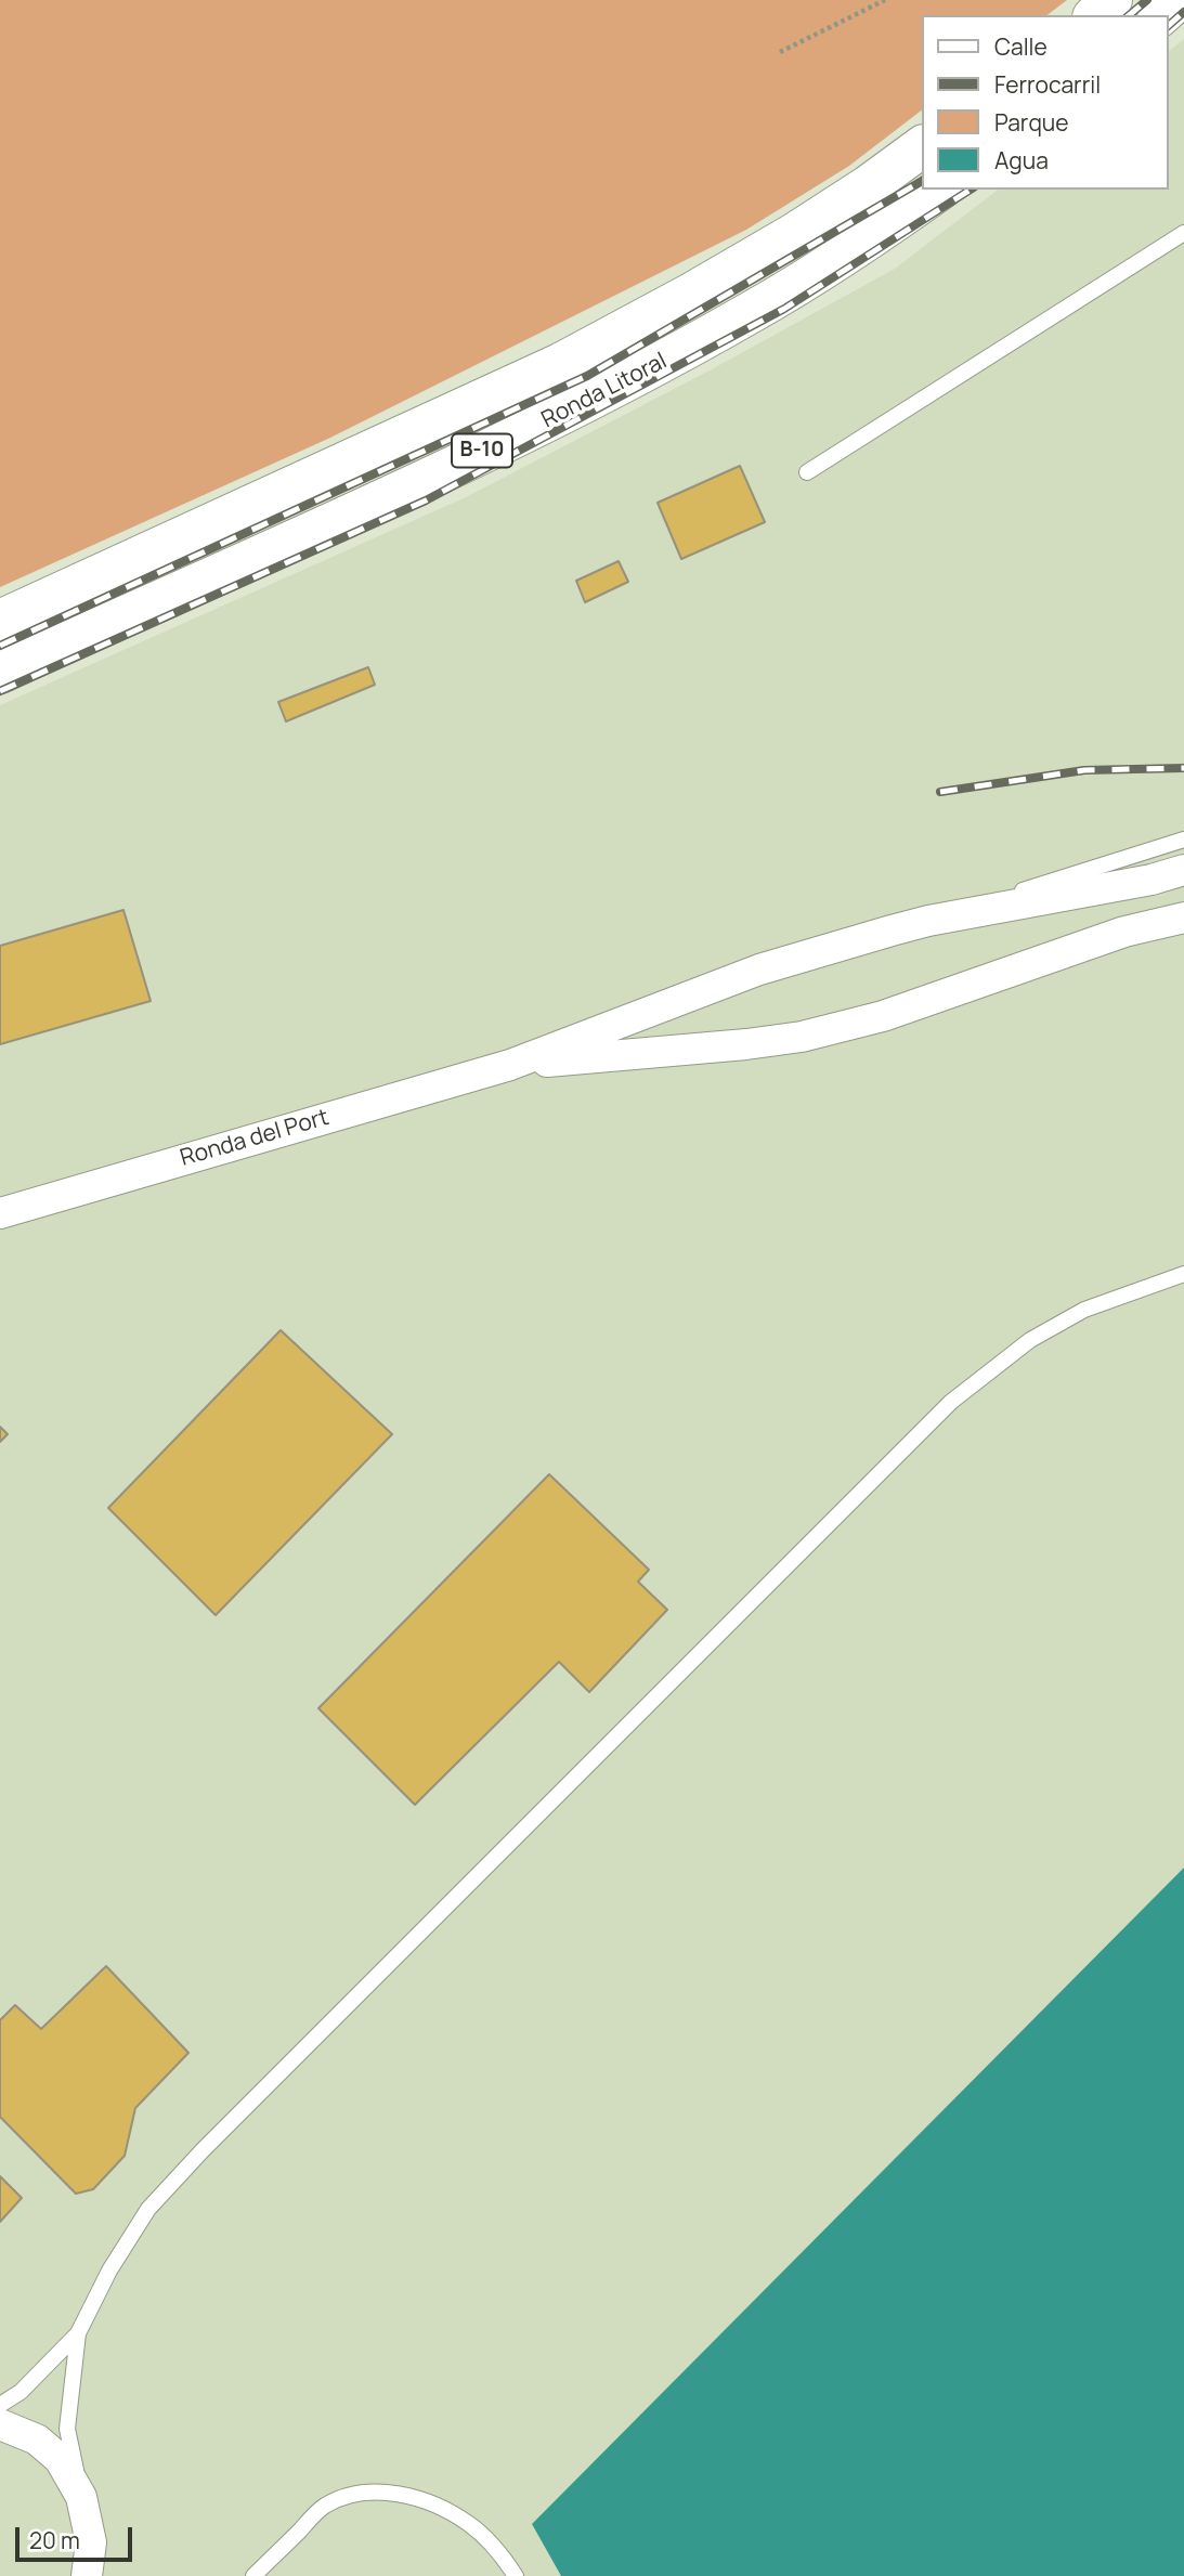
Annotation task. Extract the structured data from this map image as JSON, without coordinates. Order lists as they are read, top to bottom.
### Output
{
  "streets": {
    "highway": ["Ronda Litoral", "B-10"],
    "street": ["Ronda del Port"]
  },
  "legend": [
    "Calle",
    "Ferrocarril",
    "Parque",
    "Agua"
  ],
  "scale_bar": "20 m"
}
